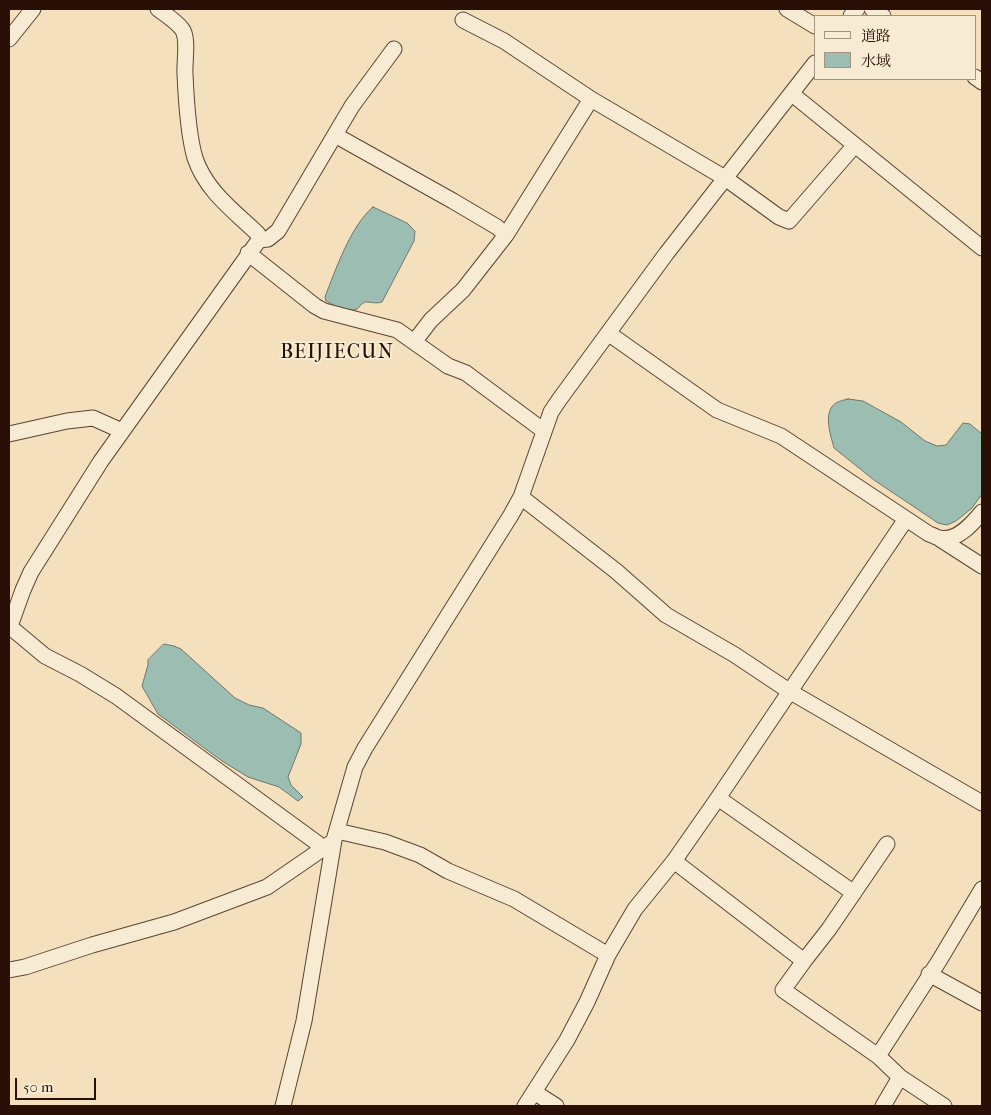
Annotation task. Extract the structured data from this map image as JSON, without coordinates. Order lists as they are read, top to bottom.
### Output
{
  "districts": ["BEIJIECUN"],
  "legend": ["道路", "水域"],
  "scale_bar": "50 m"
}
